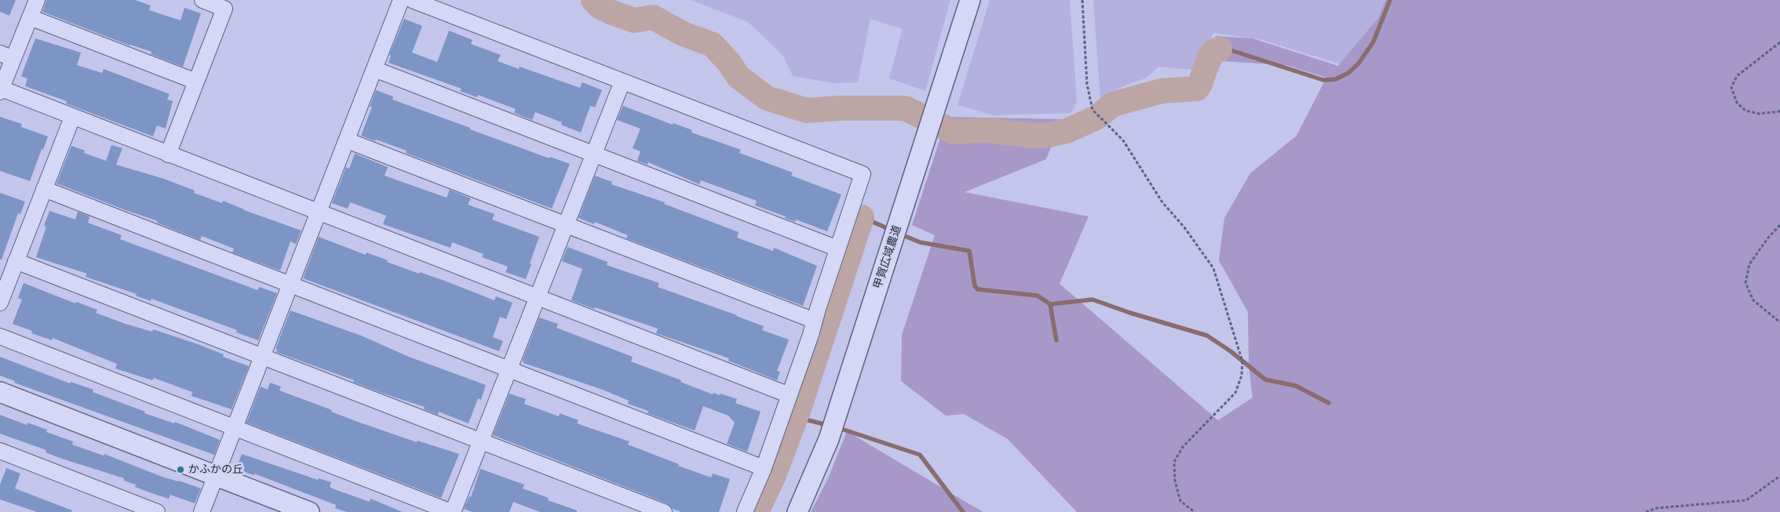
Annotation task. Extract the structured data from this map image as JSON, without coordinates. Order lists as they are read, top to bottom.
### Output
{
  "streets": {
    "street": ["甲賀広域農道"]
  },
  "places": ["かふかの丘"]
}
